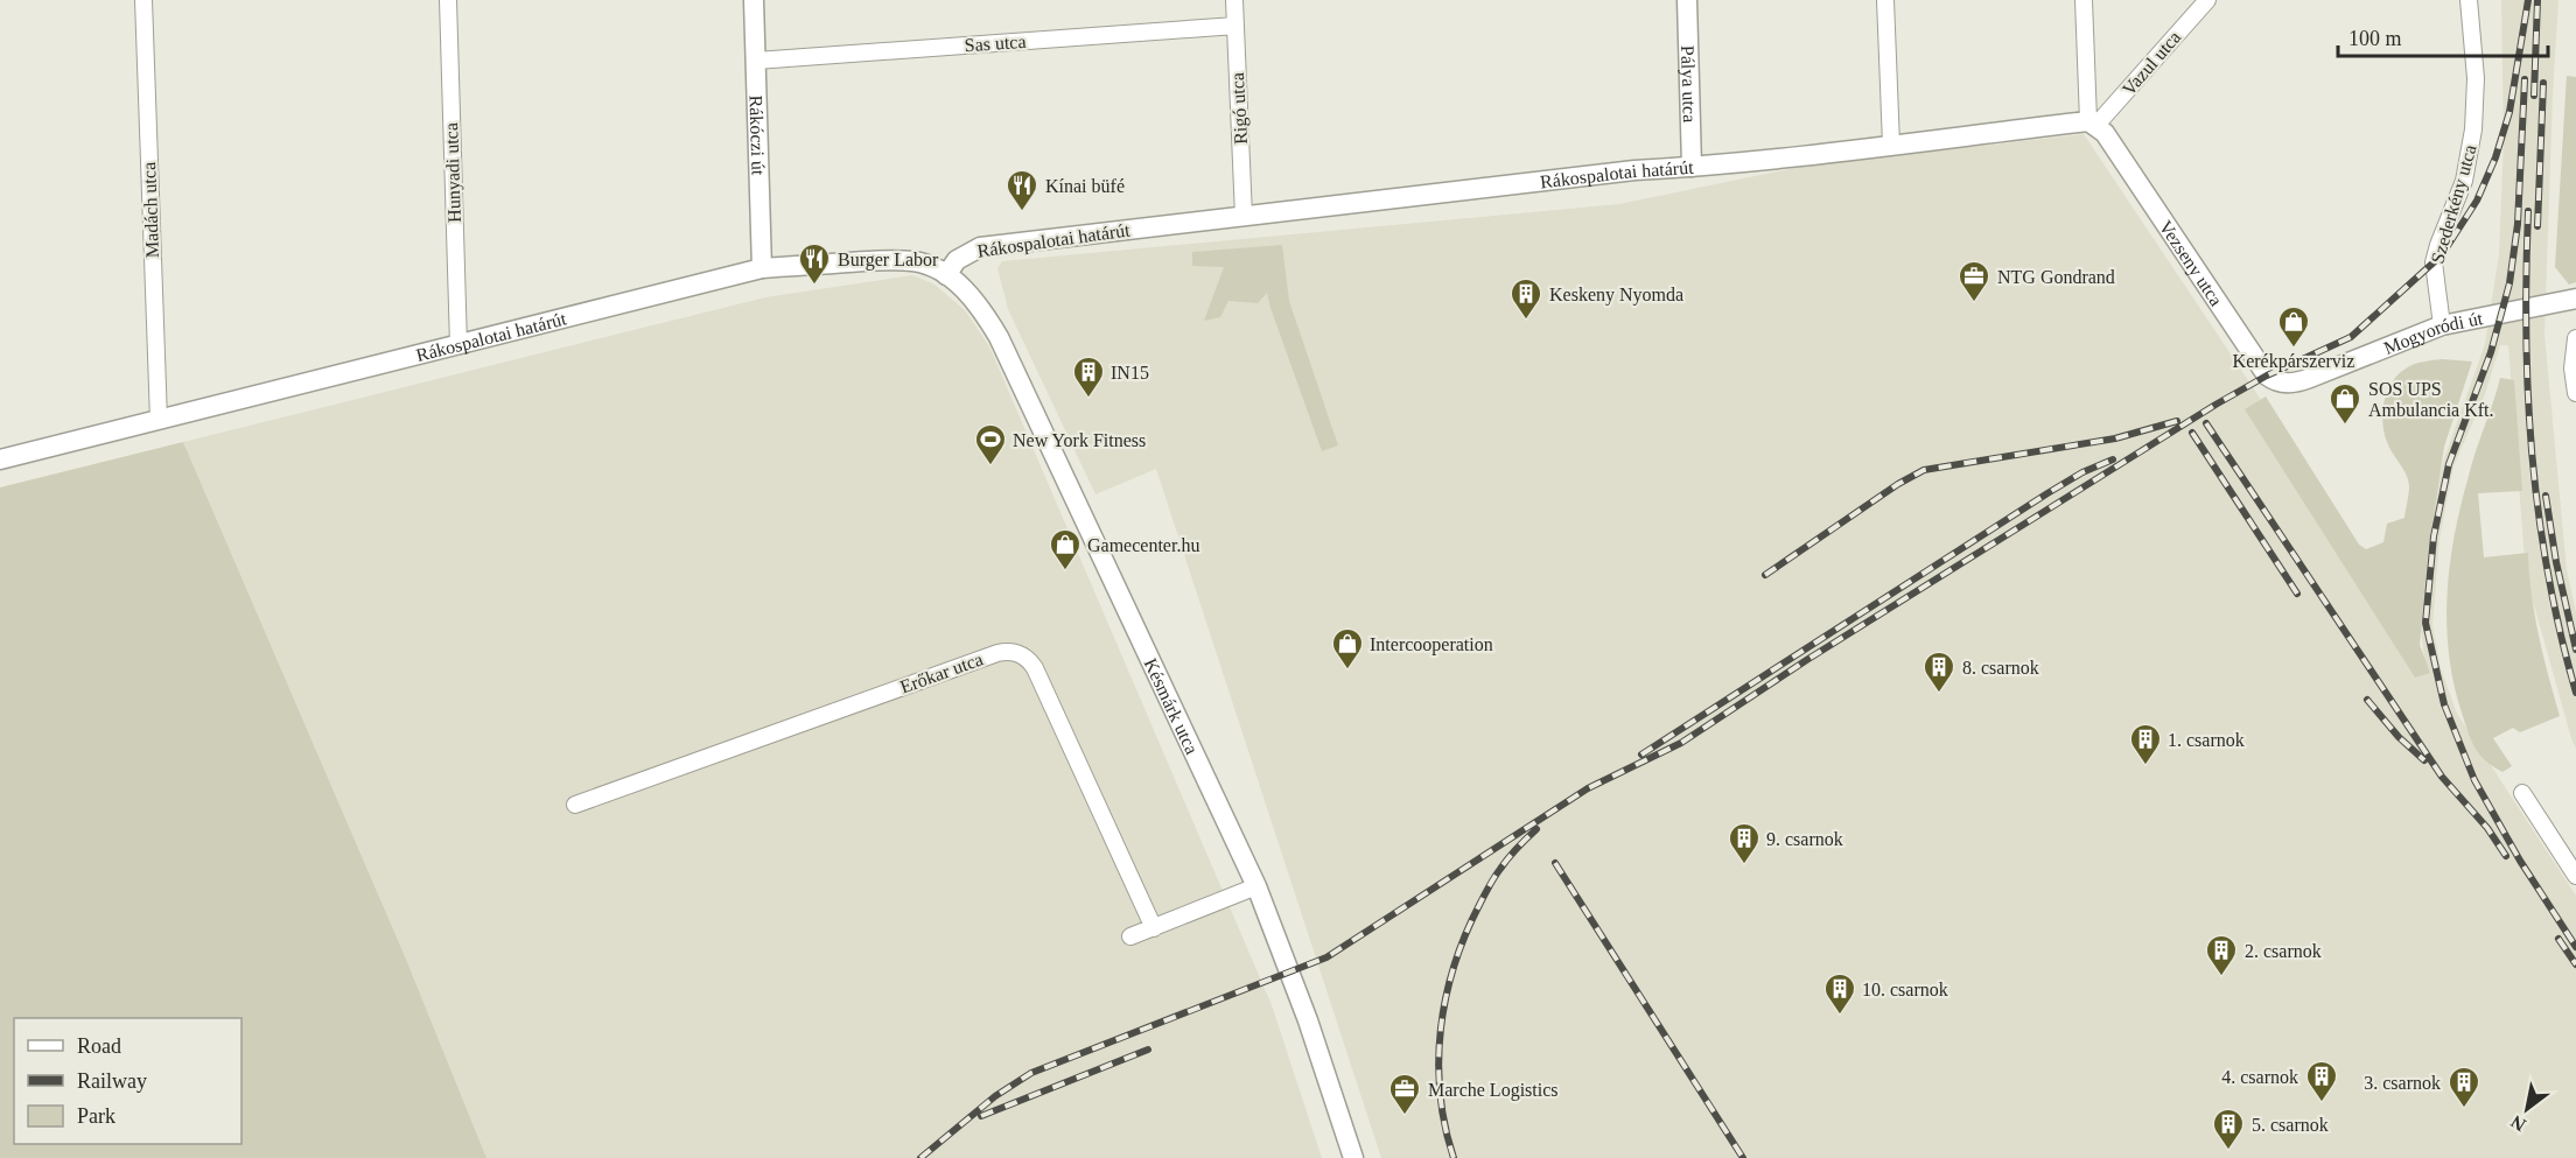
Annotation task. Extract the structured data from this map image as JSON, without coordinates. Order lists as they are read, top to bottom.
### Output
{
  "streets": {
    "street": [
      "Sas utca",
      "Vazul utca",
      "Pálya utca",
      "Rigó utca",
      "Rákóczi út",
      "Hunyadi utca",
      "Rákospalotai határút",
      "Szederkény utca",
      "Madách utca",
      "Vezseny utca",
      "Mogyoródi út",
      "Erőkar utca",
      "Késmárk utca"
    ]
  },
  "crossings": [
    ["Sas utca", "Rigó utca"],
    ["Sas utca", "Rákóczi út"],
    ["Vazul utca", "Rákospalotai határút"],
    ["Vazul utca", "Vezseny utca"],
    ["Pálya utca", "Rákospalotai határút"],
    ["Rigó utca", "Rákospalotai határút"],
    ["Rákóczi út", "Rákospalotai határút"],
    ["Hunyadi utca", "Rákospalotai határút"],
    ["Rákospalotai határút", "Madách utca"],
    ["Rákospalotai határút", "Vezseny utca"],
    ["Rákospalotai határút", "Késmárk utca"],
    ["Szederkény utca", "Mogyoródi út"],
    ["Vezseny utca", "Mogyoródi út"]
  ],
  "places": {
    "restaurant": ["Kínai büfé", "Burger Labor"],
    "office": ["NTG Gondrand", "Marche Logistics"],
    "building": [
      "Keskeny Nyomda",
      "IN15",
      "8. csarnok",
      "1. csarnok",
      "9. csarnok",
      "2. csarnok",
      "10. csarnok",
      "4. csarnok",
      "3. csarnok",
      "5. csarnok"
    ],
    "shop": [
      "Kerékpárszerviz",
      "SOS UPS Ambulancia Kft.",
      "Gamecenter.hu",
      "Intercooperation"
    ],
    "sports": ["New York Fitness"]
  },
  "legend": ["Road", "Railway", "Park"],
  "scale_bar": "100 m",
  "north": "bottom left"
}
